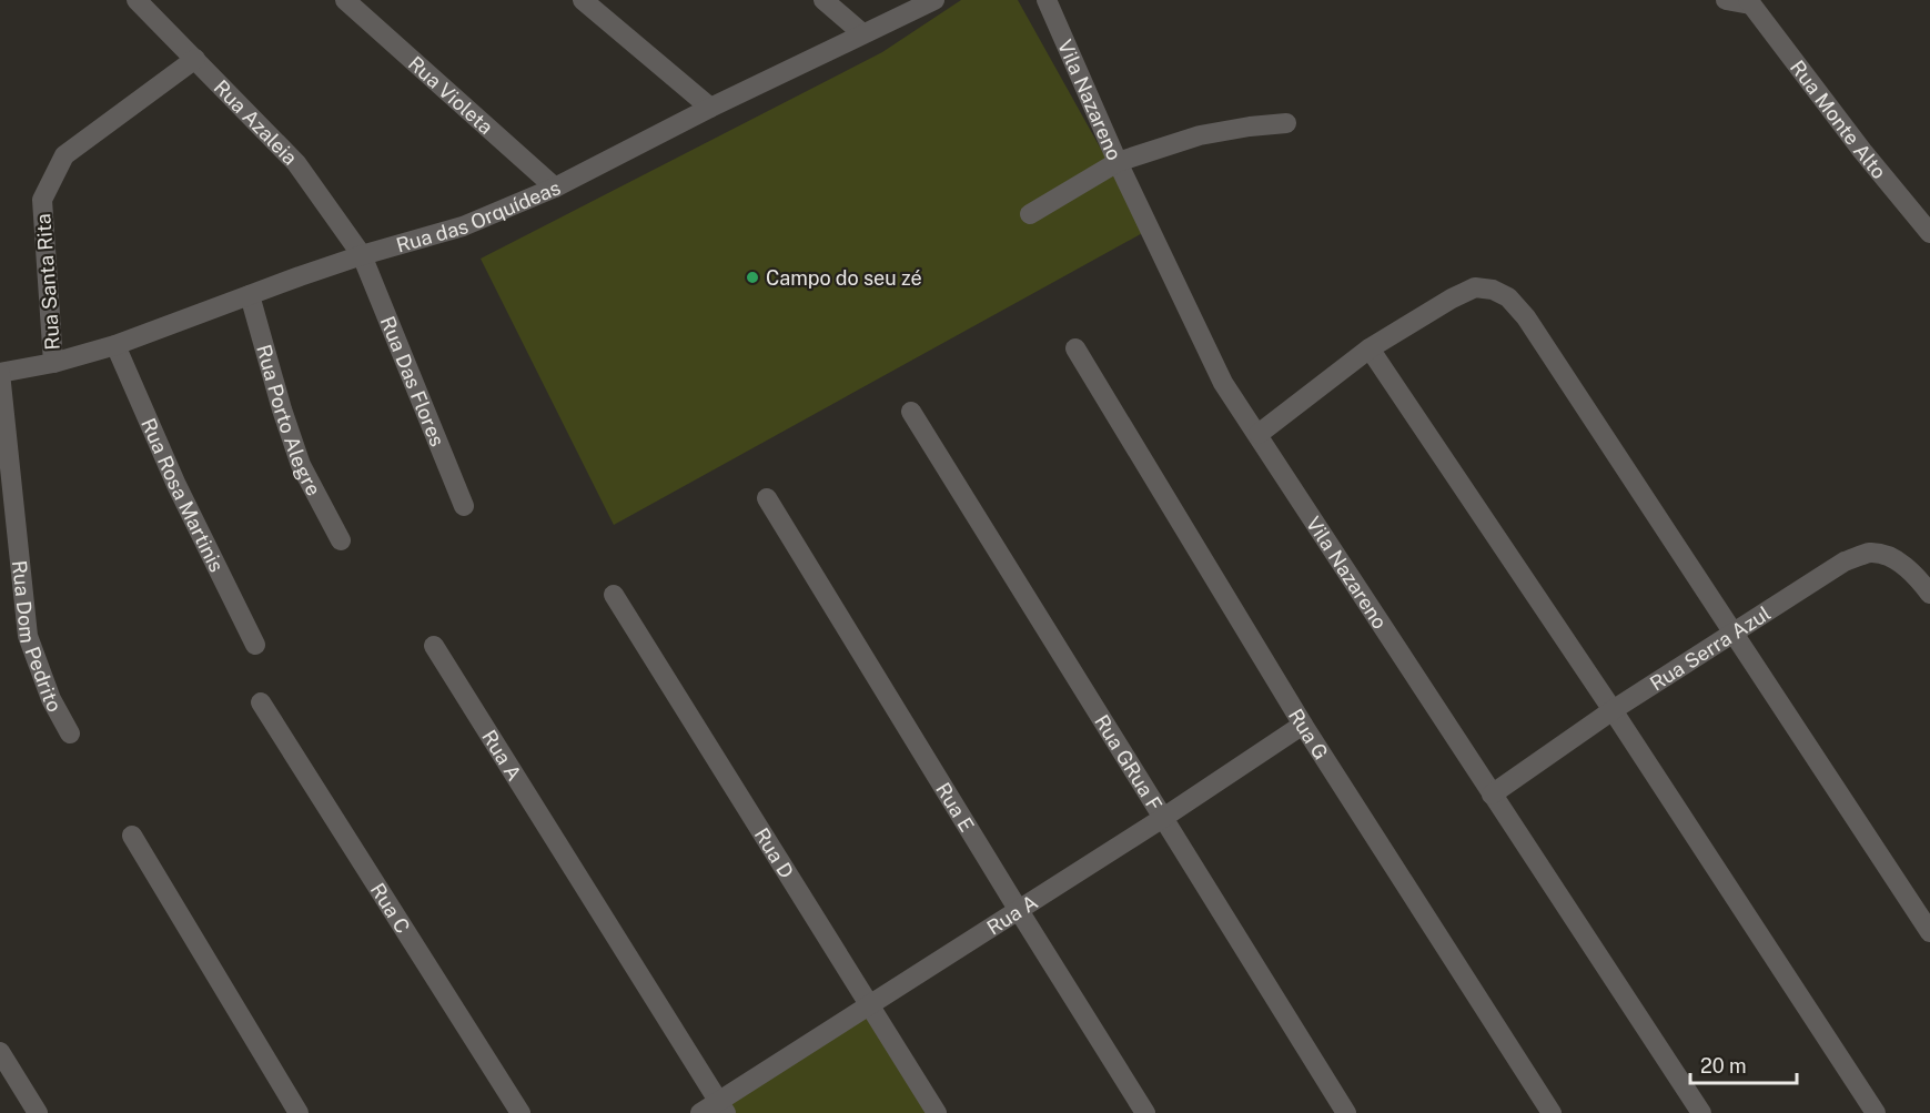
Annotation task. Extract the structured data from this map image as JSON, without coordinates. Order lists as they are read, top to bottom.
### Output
{
  "streets": {
    "street": [
      "Rua Violeta",
      "Vila Nazareno",
      "Rua Monte Alto",
      "Rua Azaleia",
      "Rua das Orquídeas",
      "Rua Santa Rita",
      "Rua Das Flores",
      "Rua Porto Alegre",
      "Rua Rosa Martinis",
      "Rua Dom Pedrito",
      "Rua Serra Azul",
      "Rua G",
      "Rua A",
      "Rua GRua F",
      "Rua E",
      "Rua D",
      "Rua C"
    ]
  },
  "crossings": [
    ["Rua Violeta", "Rua das Orquídeas"],
    ["Vila Nazareno", "Rua Serra Azul"],
    ["Rua Azaleia", "Rua das Orquídeas"],
    ["Rua Azaleia", "Rua Santa Rita"],
    ["Rua Azaleia", "Rua Das Flores"],
    ["Rua das Orquídeas", "Rua Santa Rita"],
    ["Rua das Orquídeas", "Rua Das Flores"],
    ["Rua das Orquídeas", "Rua Porto Alegre"],
    ["Rua das Orquídeas", "Rua Rosa Martinis"],
    ["Rua das Orquídeas", "Rua Dom Pedrito"],
    ["Rua G", "Rua A"],
    ["Rua A", "Rua GRua F"],
    ["Rua A", "Rua E"],
    ["Rua A", "Rua D"]
  ],
  "places": ["Campo do seu zé"],
  "scale_bar": "20 m"
}
